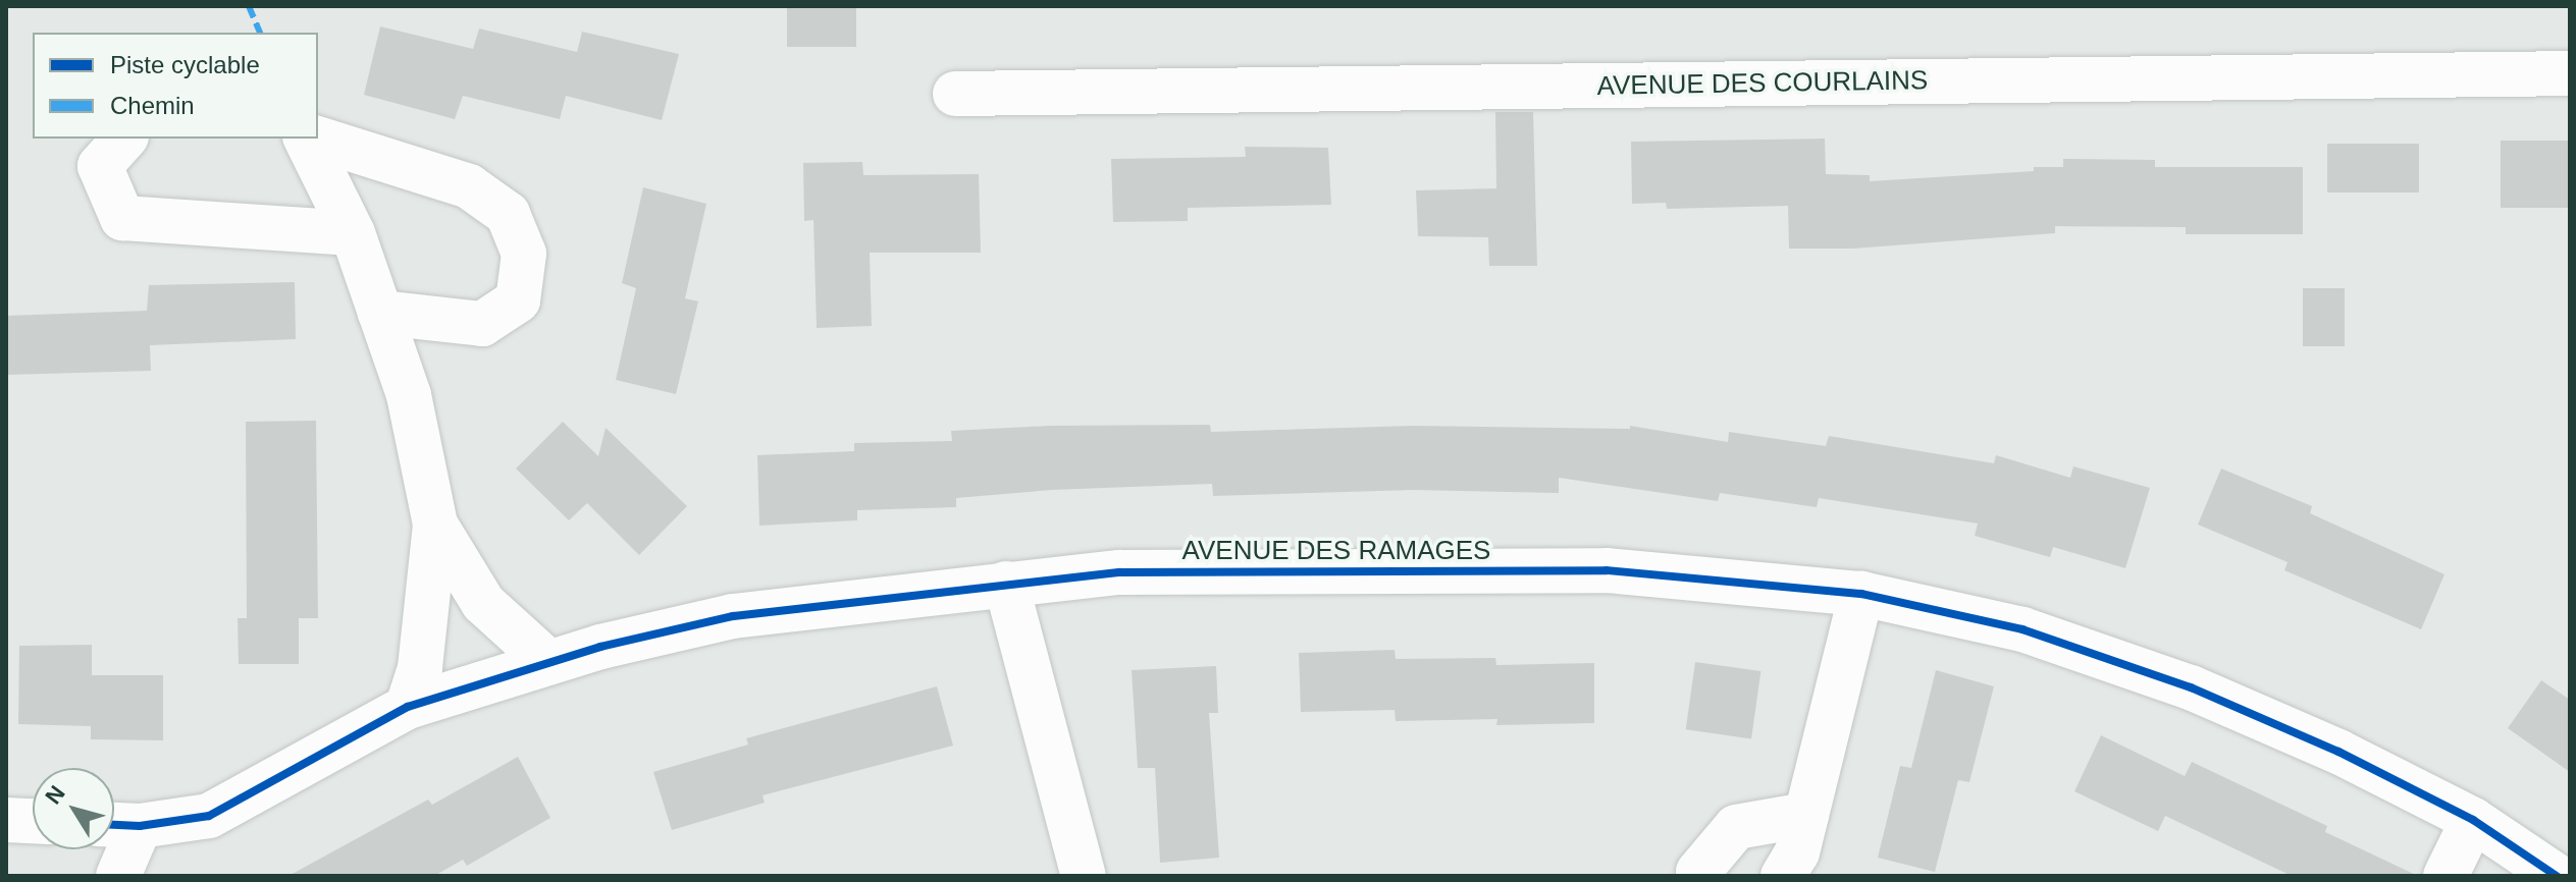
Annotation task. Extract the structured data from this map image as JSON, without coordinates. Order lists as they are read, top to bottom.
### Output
{
  "streets": {
    "street": ["AVENUE DES COURLAINS", "AVENUE DES RAMAGES"]
  },
  "legend": ["Piste cyclable", "Chemin"],
  "north": "top left"
}
